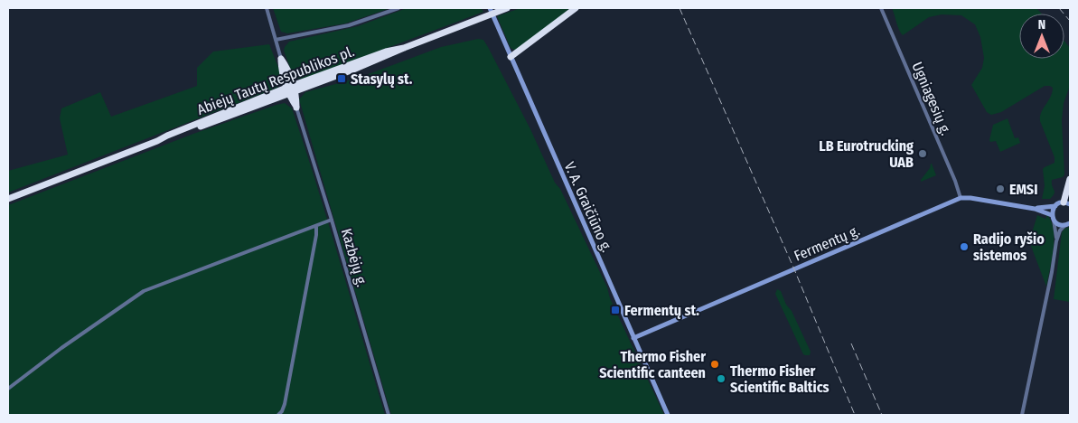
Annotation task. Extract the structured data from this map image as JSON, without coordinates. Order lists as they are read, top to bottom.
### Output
{
  "streets": {
    "highway": ["Abiejų Tautų Respublikos pl."],
    "main road": ["V. A. Graičiūno g.", "Fermentų g."],
    "street": ["Ugniagesių g.", "Kazbėjų g."]
  },
  "crossings": [
    ["Ugniagesių g.", "Fermentų g."],
    ["V. A. Graičiūno g.", "Fermentų g."]
  ],
  "places": {
    "transit": ["Stasylų st.", "Fermentų st."],
    "other": [
      "LB Eurotrucking UAB",
      "EMSI",
      "Radijo ryšio sistemos",
      "Thermo Fisher Scientific canteen",
      "Thermo Fisher Scientific Baltics"
    ]
  },
  "north": "top"
}
